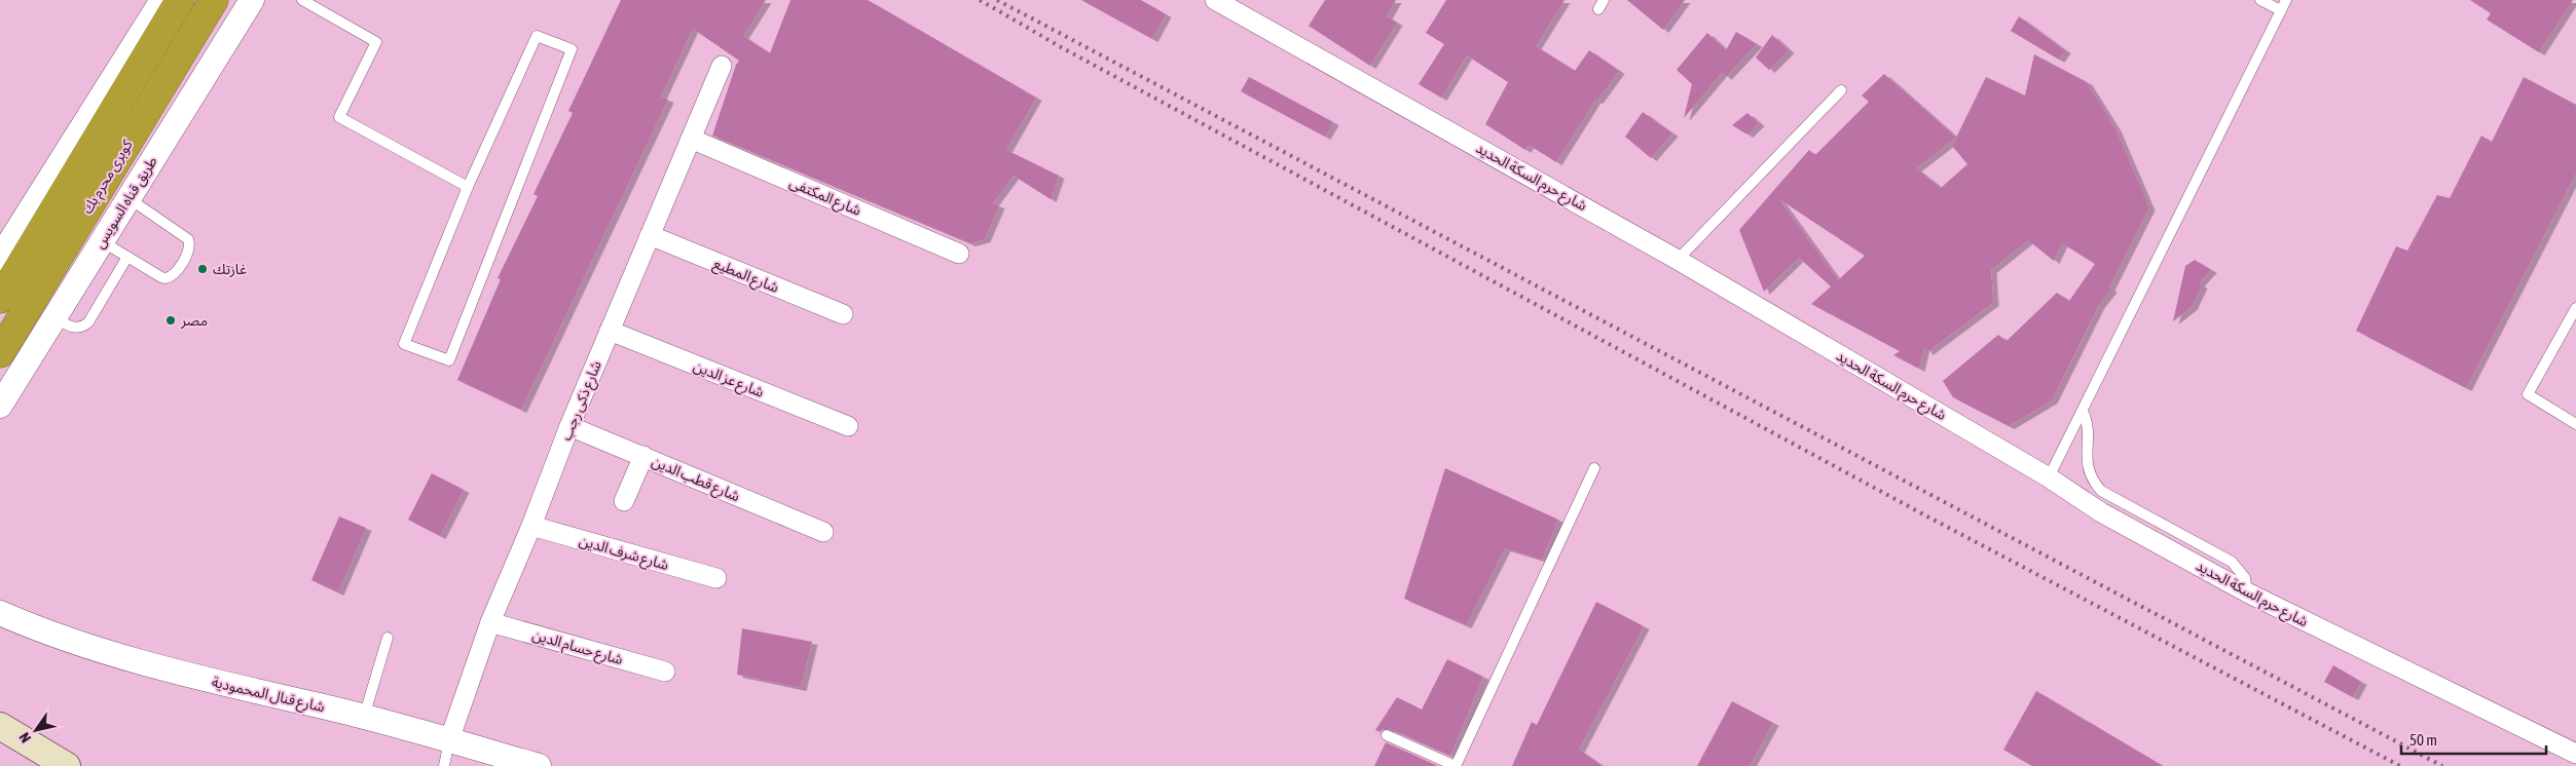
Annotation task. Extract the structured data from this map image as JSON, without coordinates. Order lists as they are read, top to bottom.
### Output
{
  "streets": {
    "highway": ["كوبرى محرم بك"],
    "street": [
      "شارع حرم السكة الحديد",
      "شارع المكتفى",
      "طريق قناه السويس",
      "شارع المطيع",
      "شارع عز الدين",
      "شارع ذكى رجب",
      "شارع قطب الدين",
      "شارع شرف الدين",
      "شارع حسام الدين",
      "شارع قنال المحمودية"
    ]
  },
  "crossings": [
    ["شارع المكتفى", "شارع ذكى رجب"],
    ["شارع المطيع", "شارع ذكى رجب"],
    ["شارع عز الدين", "شارع ذكى رجب"],
    ["شارع ذكى رجب", "شارع قطب الدين"],
    ["شارع ذكى رجب", "شارع شرف الدين"],
    ["شارع ذكى رجب", "شارع حسام الدين"],
    ["شارع ذكى رجب", "شارع قنال المحمودية"]
  ],
  "places": ["غازتك", "مصر"],
  "scale_bar": "50 m",
  "north": "bottom left"
}
